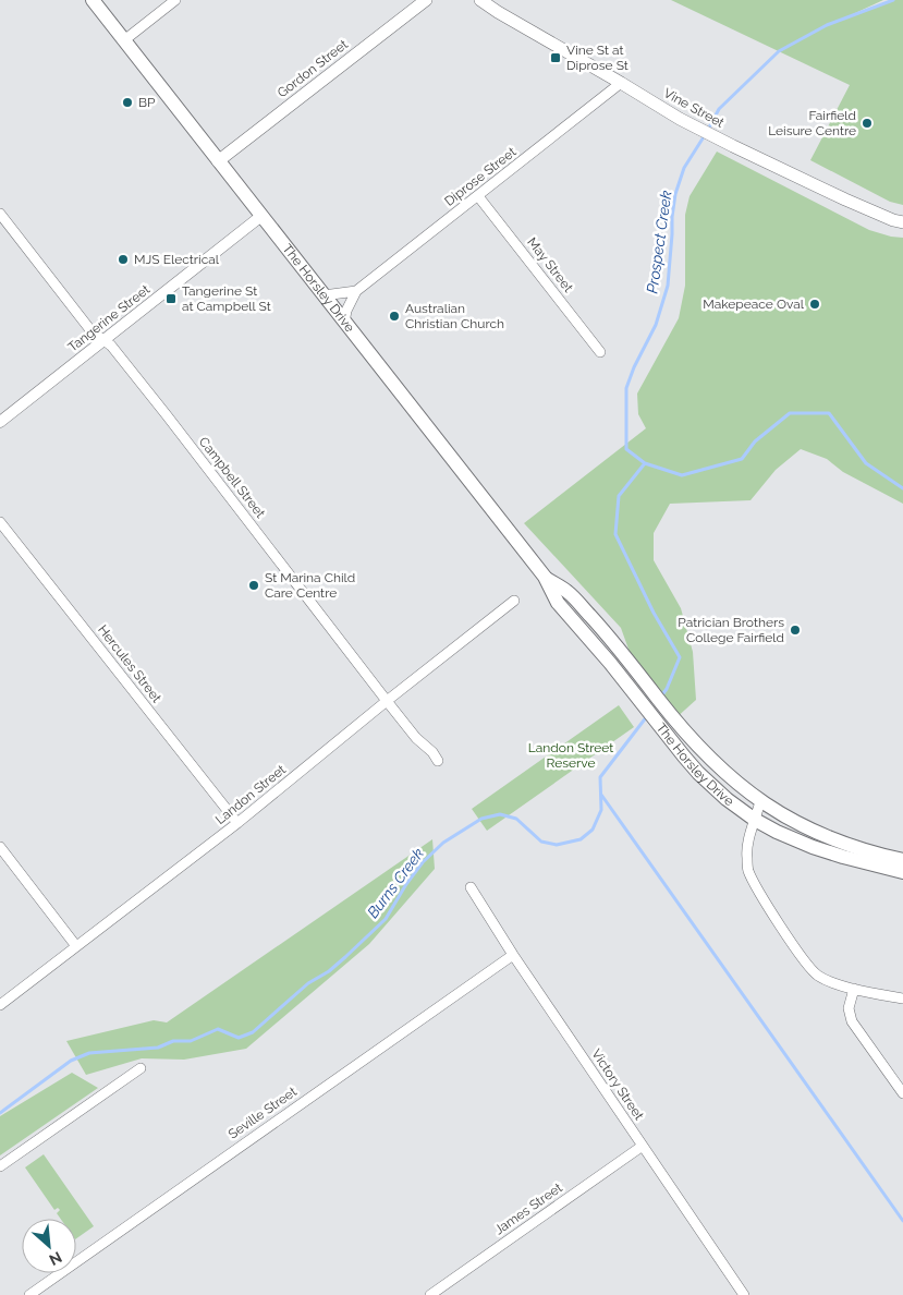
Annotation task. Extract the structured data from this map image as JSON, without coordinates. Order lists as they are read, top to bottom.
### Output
{
  "streets": {
    "main road": ["Gordon Street", "Vine Street", "The Horsley Drive"],
    "street": [
      "Diprose Street",
      "May Street",
      "Tangerine Street",
      "Campbell Street",
      "Hercules Street",
      "Landon Street",
      "Victory Street",
      "Seville Street",
      "James Street"
    ]
  },
  "crossings": [
    ["Gordon Street", "The Horsley Drive"],
    ["Vine Street", "Diprose Street"],
    ["Diprose Street", "May Street"],
    ["Diprose Street", "The Horsley Drive"],
    ["The Horsley Drive", "Tangerine Street"],
    ["Tangerine Street", "Campbell Street"],
    ["Campbell Street", "Landon Street"],
    ["Hercules Street", "Landon Street"],
    ["Victory Street", "Seville Street"],
    ["Victory Street", "James Street"]
  ],
  "water": ["Prospect Creek", "Burns Creek"],
  "parks": ["Landon Street Reserve"],
  "places": {
    "transit": ["Vine St at Diprose St", "Tangerine St at Campbell St"],
    "other": [
      "BP",
      "Fairfield Leisure Centre",
      "MJS Electrical",
      "Makepeace Oval",
      "Australian Christian Church",
      "St Marina Child Care Centre",
      "Patrician Brothers College Fairfield"
    ]
  },
  "north": "bottom right"
}
